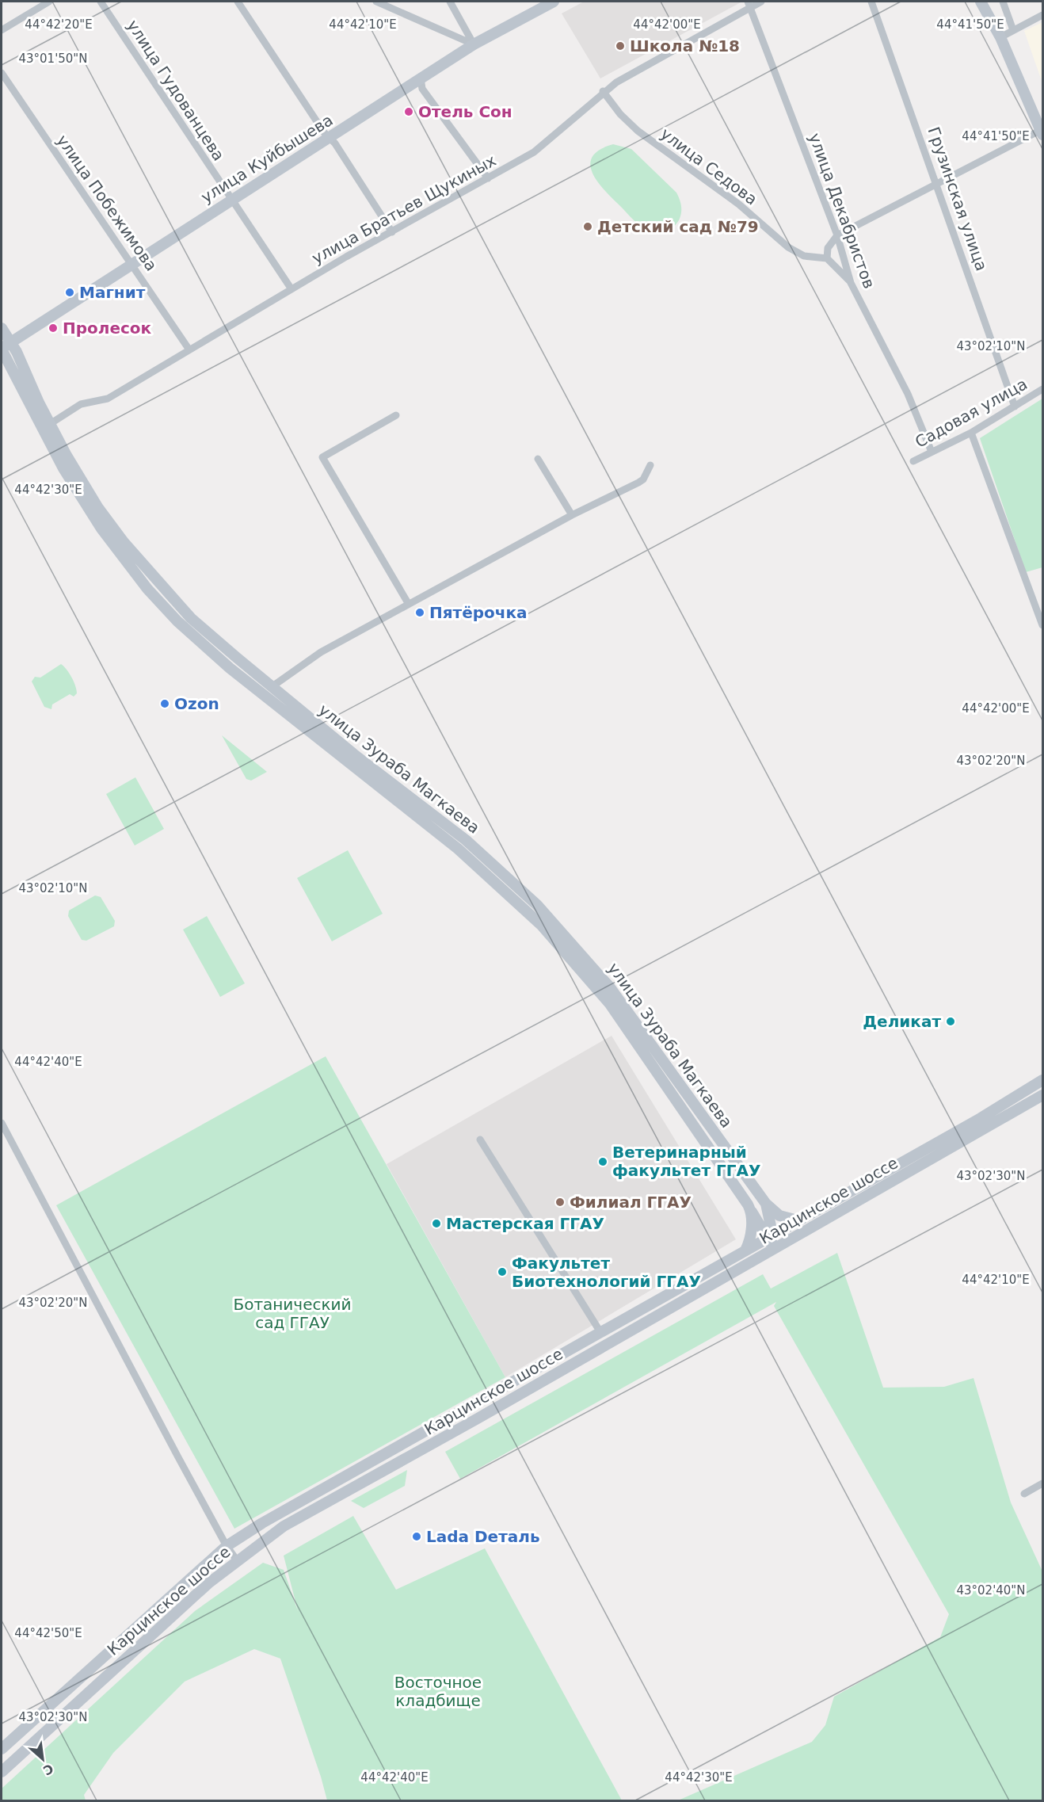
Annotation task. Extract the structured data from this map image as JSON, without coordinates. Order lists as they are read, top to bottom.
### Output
{
  "streets": {
    "main road": ["улица Куйбышева", "улица Зураба Магкаева", "Карцинское шоссе"],
    "street": [
      "улица Гудованцева",
      "улица Седова",
      "Грузинская улица",
      "улица Побежимова",
      "улица Братьев Щукиных",
      "улица Декабристов",
      "Садовая улица"
    ]
  },
  "crossings": [
    ["улица Гудованцева", "улица Куйбышева"],
    ["улица Гудованцева", "улица Братьев Щукиных"],
    ["улица Куйбышева", "улица Побежимова"],
    ["улица Куйбышева", "улица Зураба Магкаева"],
    ["улица Седова", "улица Братьев Щукиных"],
    ["Грузинская улица", "Садовая улица"],
    ["улица Побежимова", "улица Братьев Щукиных"],
    ["улица Братьев Щукиных", "улица Декабристов"],
    ["улица Братьев Щукиных", "улица Зураба Магкаева"],
    ["улица Декабристов", "Садовая улица"],
    ["улица Зураба Магкаева", "Карцинское шоссе"]
  ],
  "parks": ["Ботанический сад ГГАУ", "Восточное кладбище"],
  "places": [
    "Школа №18",
    "Отель Сон",
    "Детский сад №79",
    "Магнит",
    "Пролесок",
    "Пятёрочка",
    "Ozon",
    "Деликат",
    "Ветеринарный факультет ГГАУ",
    "Филиал ГГАУ",
    "Мастерская ГГАУ",
    "Факультет Биотехнологий ГГАУ",
    "Lada Dеталь"
  ],
  "north": "bottom right",
  "coordinates": [
    "44°42'20\"E",
    "44°42'10\"E",
    "44°42'00\"E",
    "44°41'50\"E",
    "43°01'50\"N",
    "43°02'10\"N",
    "44°42'30\"E",
    "43°02'20\"N",
    "44°42'40\"E",
    "43°02'30\"N",
    "43°02'40\"N",
    "44°42'50\"E"
  ]
}
